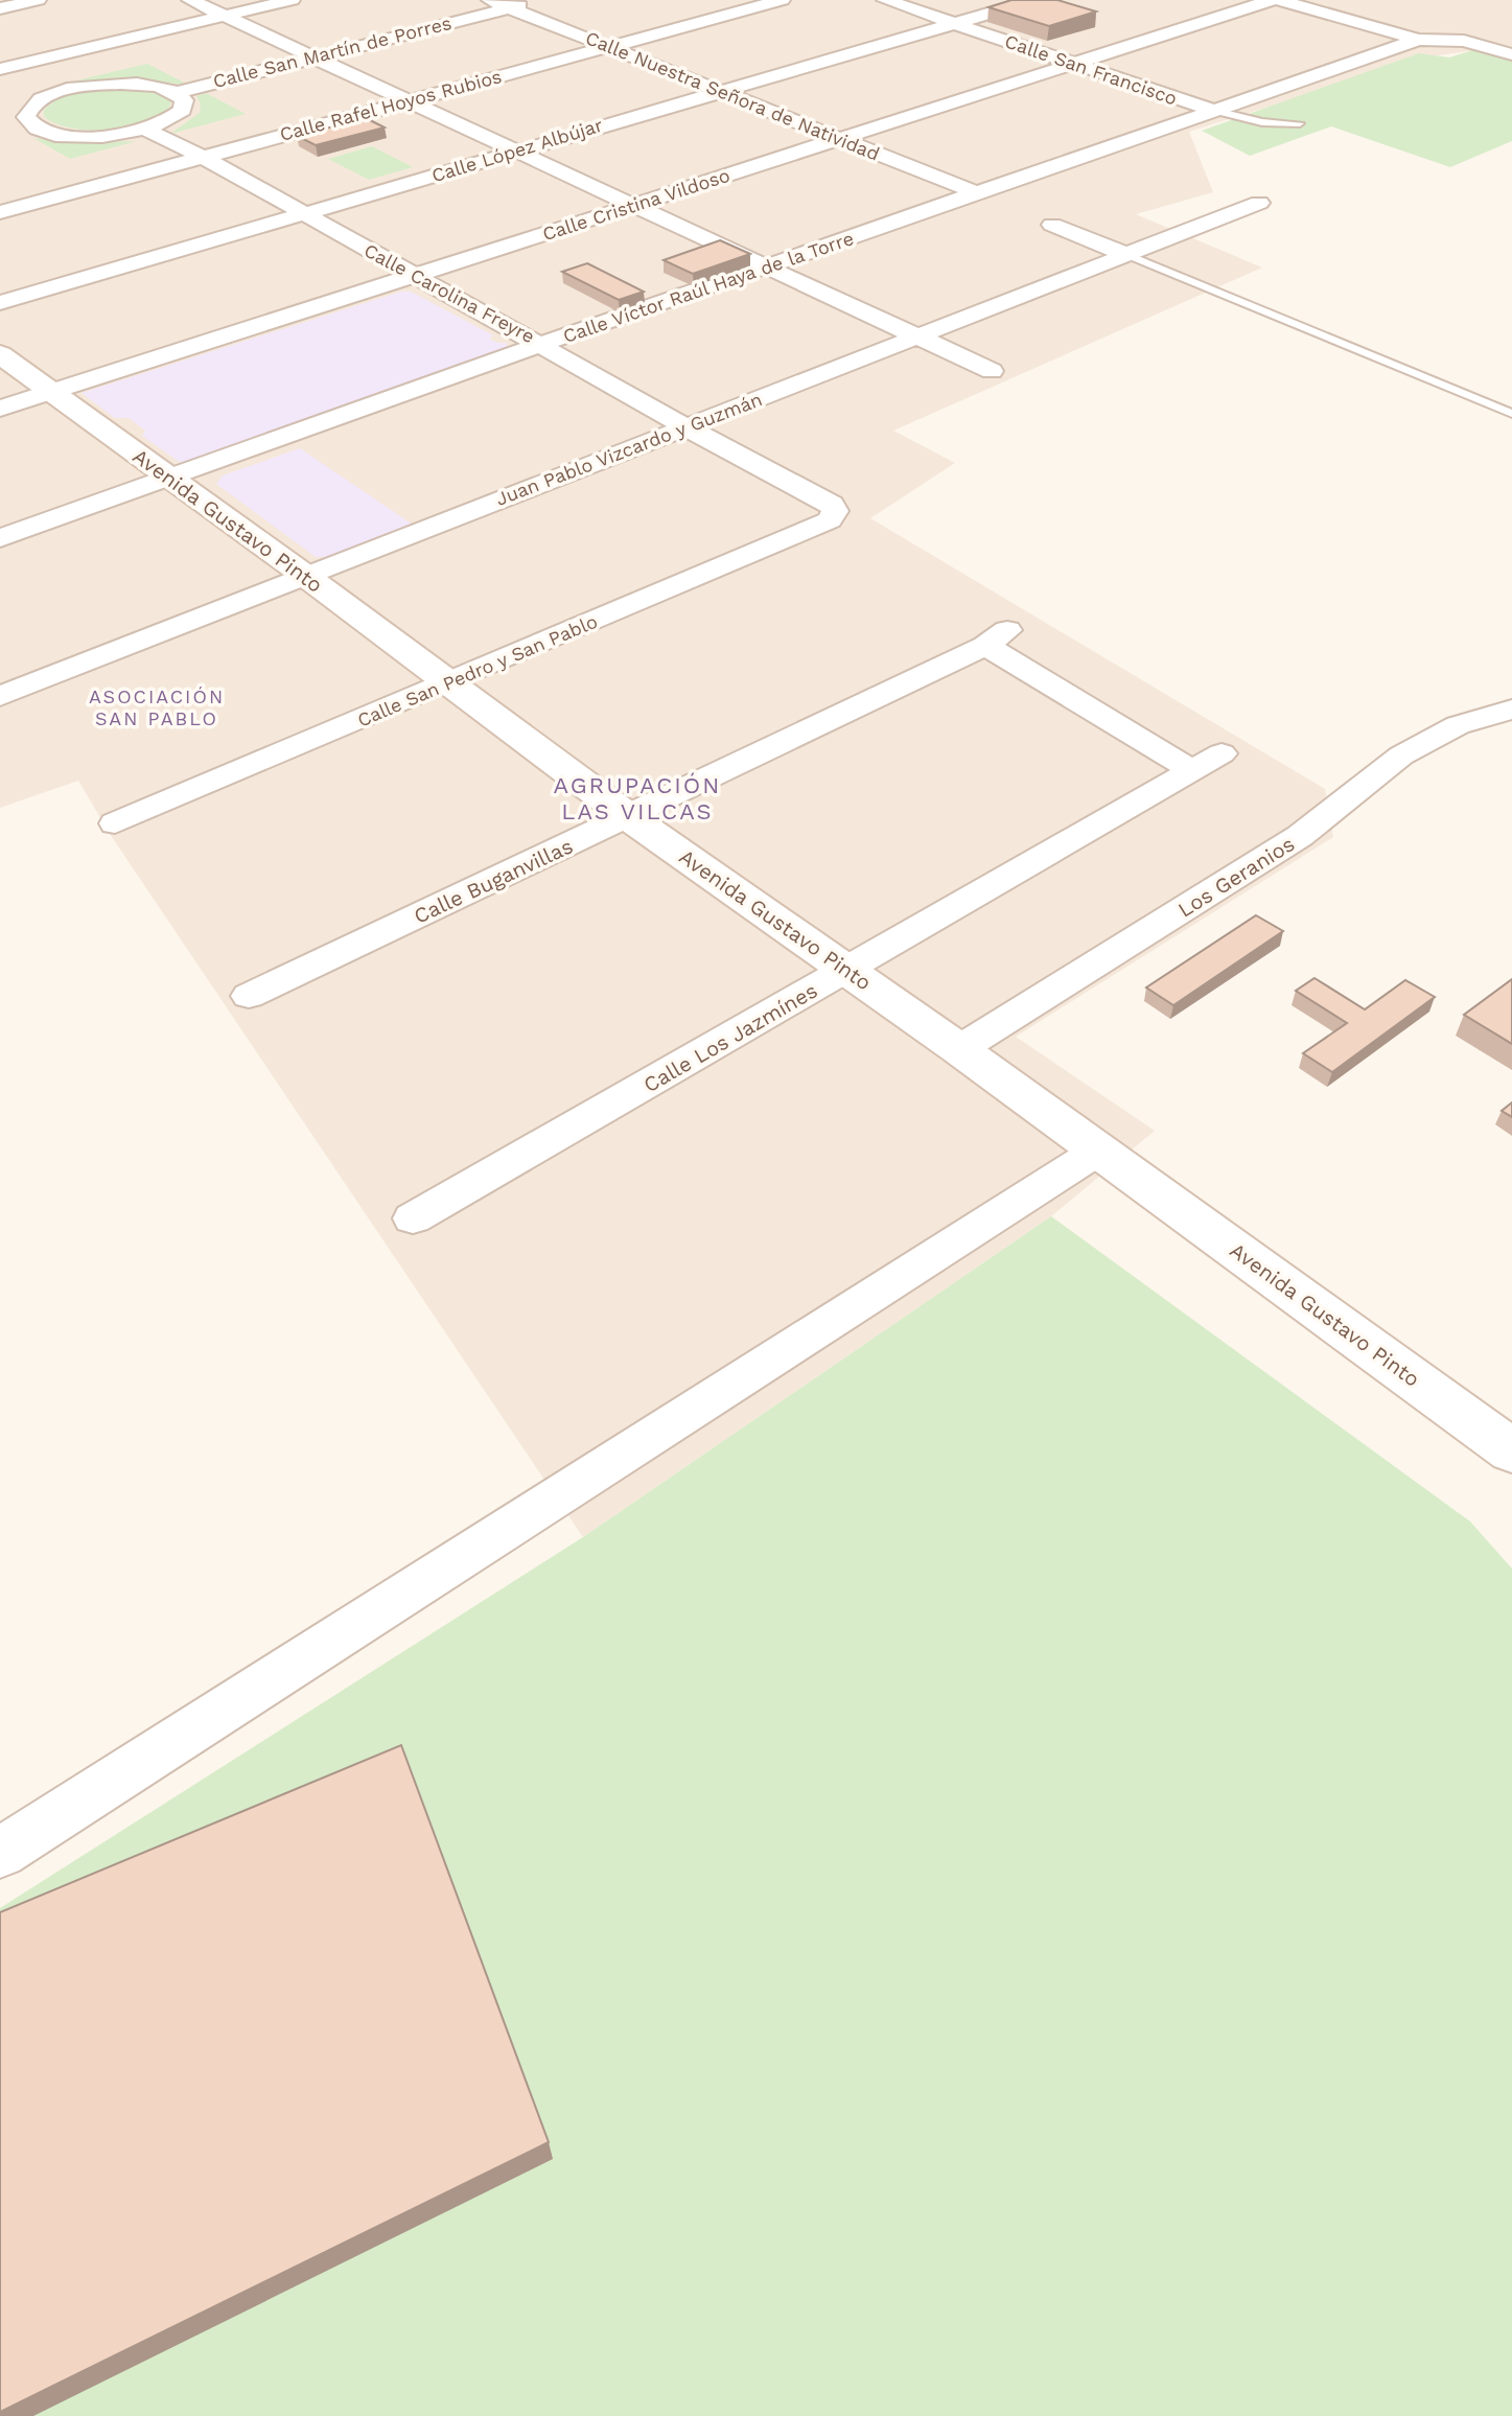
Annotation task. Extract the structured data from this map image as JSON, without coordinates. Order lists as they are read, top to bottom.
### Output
{
  "streets": {
    "main road": ["Avenida Gustavo Pinto"],
    "street": [
      "Calle San Martín de Porres",
      "Calle San Francisco",
      "Calle Nuestra Señora de Natividad",
      "Calle Rafel Hoyos Rubios",
      "Calle López Albújar",
      "Calle Cristina Vildoso",
      "Calle Víctor Raúl Haya de la Torre",
      "Calle Carolina Freyre",
      "Juan Pablo Vizcardo y Guzmán",
      "Calle San Pedro y San Pablo",
      "Los Geranios",
      "Calle Buganvillas",
      "Calle Los Jazmínes"
    ]
  },
  "crossings": [
    ["Calle San Martín de Porres", "Calle Nuestra Señora de Natividad"],
    ["Calle San Francisco", "Calle López Albújar"],
    ["Calle San Francisco", "Calle Cristina Vildoso"],
    ["Calle San Francisco", "Calle Víctor Raúl Haya de la Torre"],
    ["Calle Nuestra Señora de Natividad", "Calle Rafel Hoyos Rubios"],
    ["Calle Nuestra Señora de Natividad", "Calle López Albújar"],
    ["Calle Nuestra Señora de Natividad", "Calle Cristina Vildoso"],
    ["Calle Nuestra Señora de Natividad", "Calle Víctor Raúl Haya de la Torre"],
    ["Calle Rafel Hoyos Rubios", "Calle Carolina Freyre"],
    ["Calle López Albújar", "Calle Carolina Freyre"],
    ["Calle Cristina Vildoso", "Calle Carolina Freyre"],
    ["Calle Cristina Vildoso", "Avenida Gustavo Pinto"],
    ["Calle Víctor Raúl Haya de la Torre", "Calle Carolina Freyre"],
    ["Calle Víctor Raúl Haya de la Torre", "Avenida Gustavo Pinto"],
    ["Calle Carolina Freyre", "Juan Pablo Vizcardo y Guzmán"],
    ["Calle Carolina Freyre", "Calle San Pedro y San Pablo"],
    ["Juan Pablo Vizcardo y Guzmán", "Avenida Gustavo Pinto"],
    ["Avenida Gustavo Pinto", "Calle San Pedro y San Pablo"],
    ["Avenida Gustavo Pinto", "Los Geranios"],
    ["Avenida Gustavo Pinto", "Calle Buganvillas"],
    ["Avenida Gustavo Pinto", "Calle Los Jazmínes"],
    ["Calle Buganvillas", "Calle Los Jazmínes"]
  ],
  "districts": ["ASOCIACIÓN SAN PABLO", "AGRUPACIÓN LAS VILCAS"]
}
